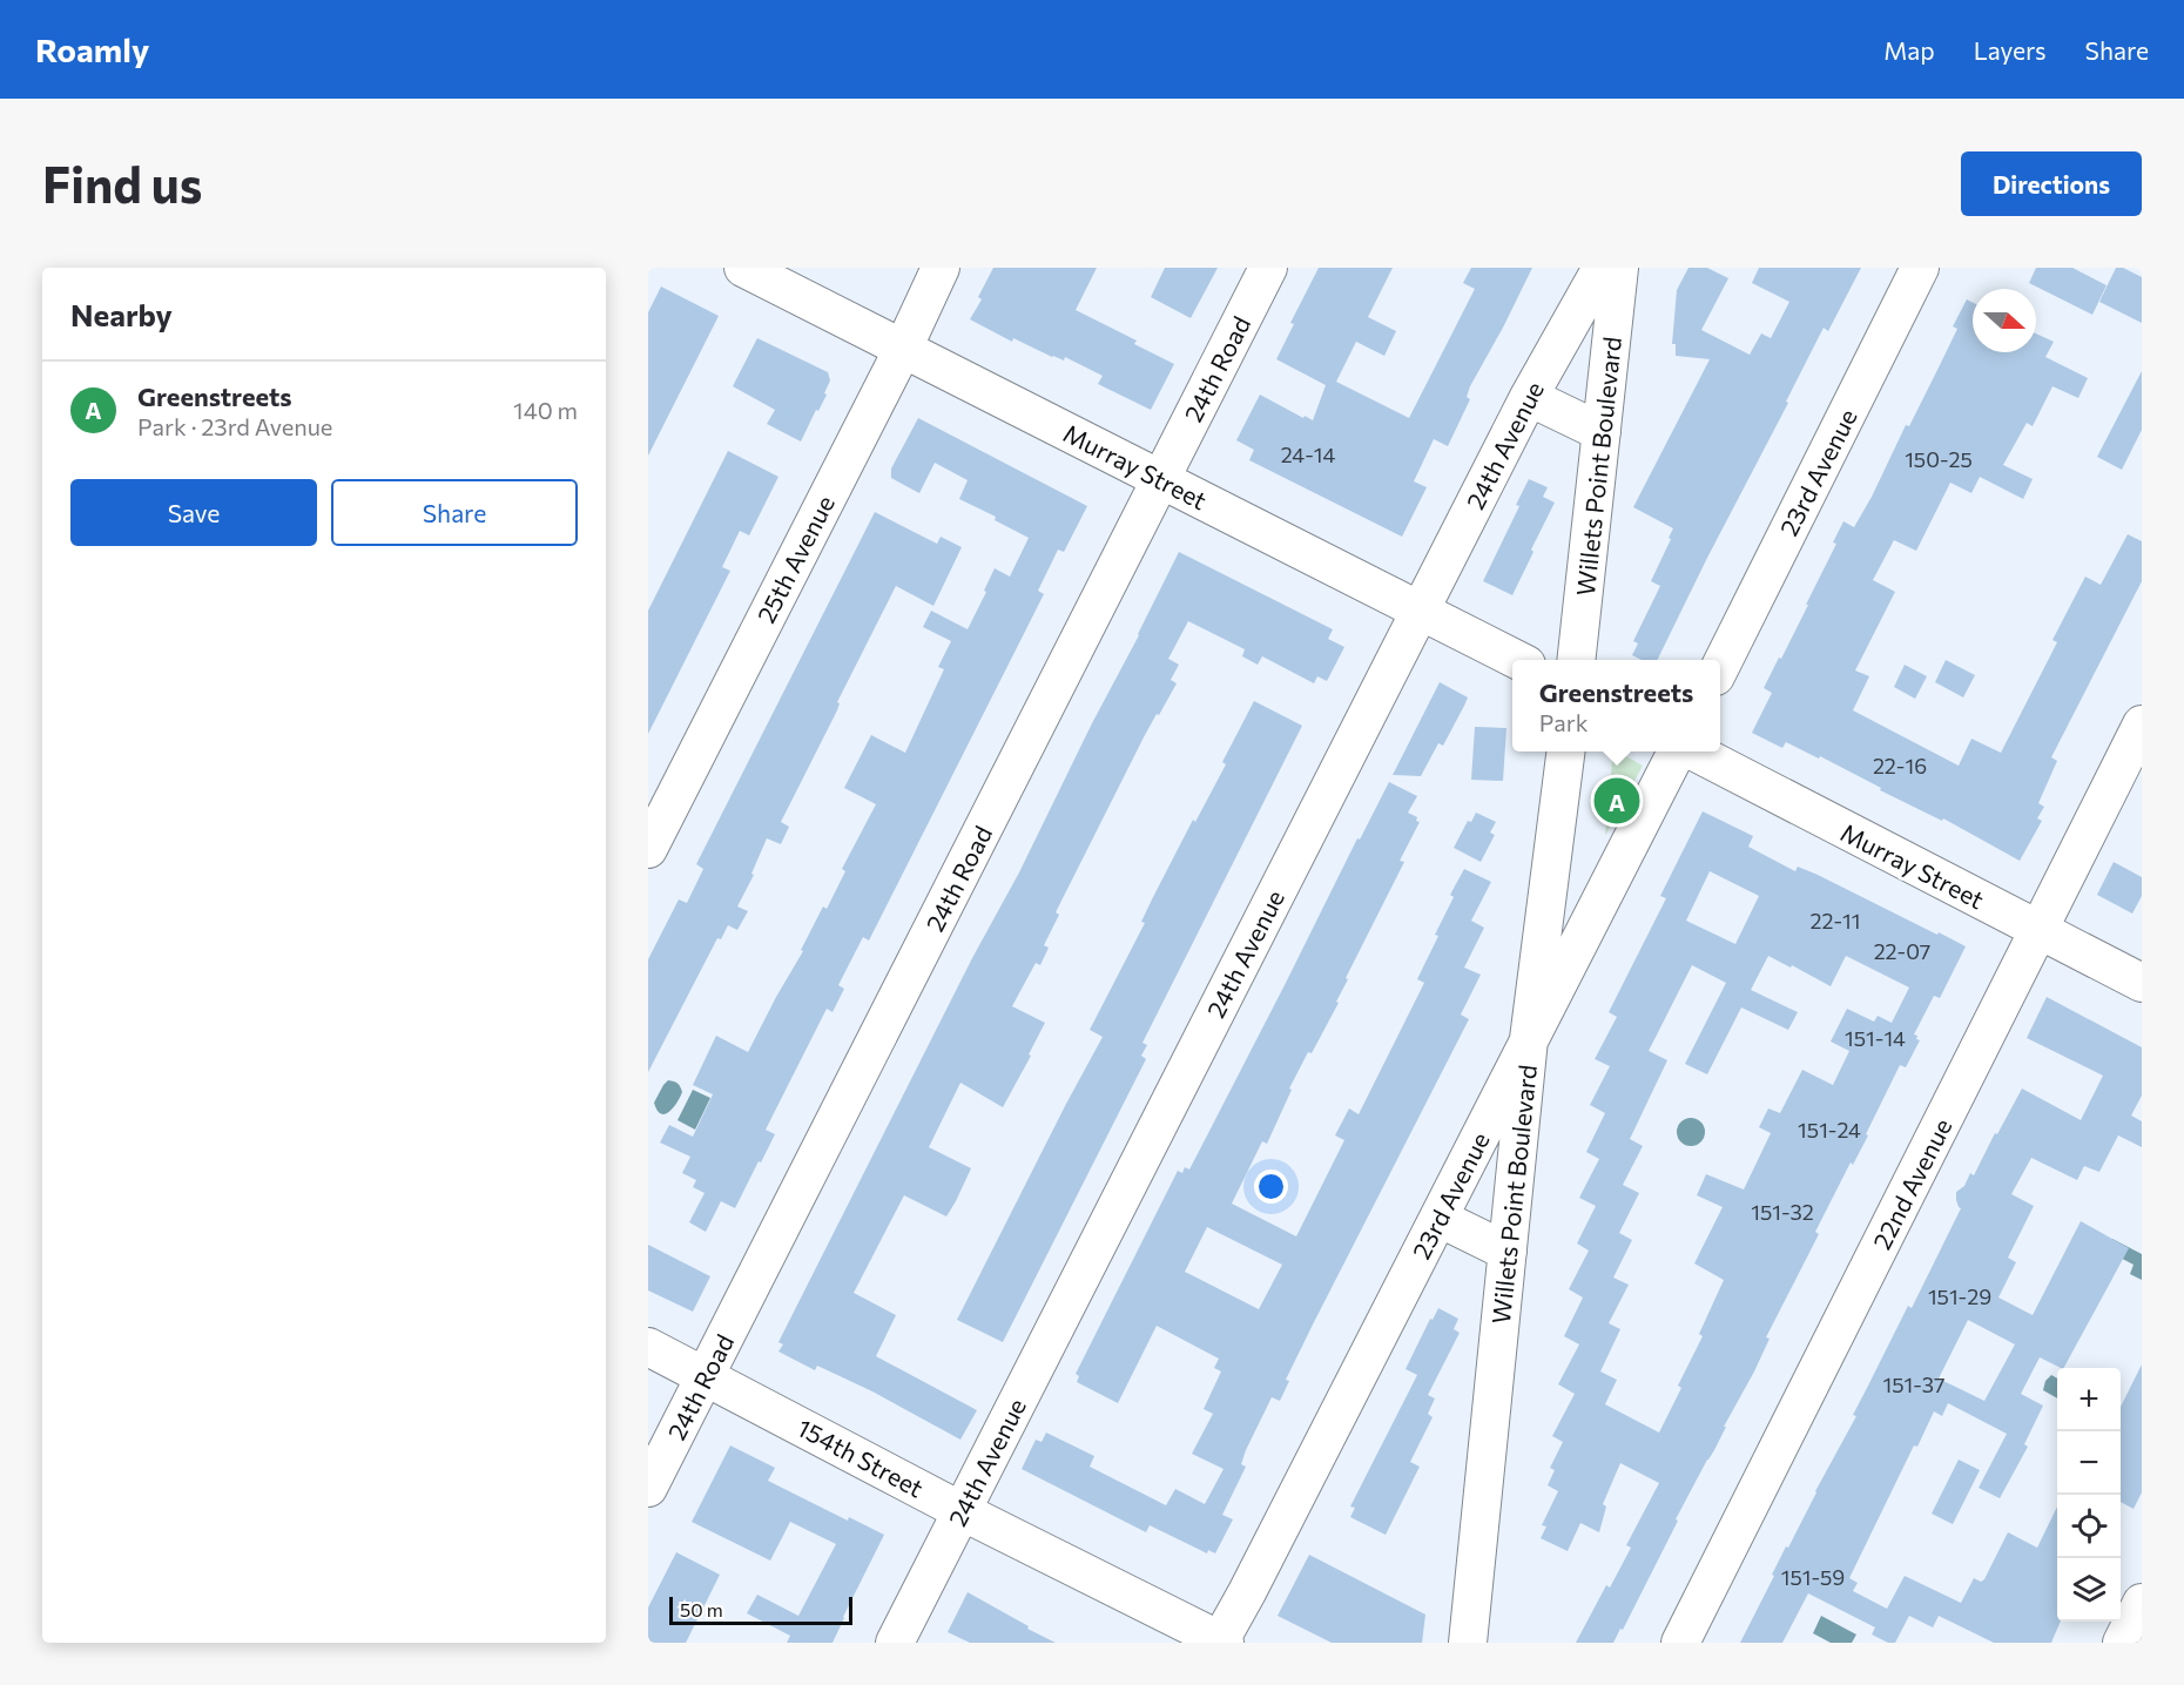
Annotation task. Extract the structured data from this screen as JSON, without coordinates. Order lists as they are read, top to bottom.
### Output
{
  "streets": {
    "street": [
      "24th Road",
      "24th Avenue",
      "Murray Street",
      "Willets Point Boulevard",
      "23rd Avenue",
      "25th Avenue",
      "22nd Avenue",
      "154th Street"
    ]
  },
  "crossings": [
    ["24th Road", "Murray Street"],
    ["24th Road", "154th Street"],
    ["24th Avenue", "Murray Street"],
    ["24th Avenue", "154th Street"],
    ["Murray Street", "25th Avenue"],
    ["Murray Street", "22nd Avenue"],
    ["Willets Point Boulevard", "23rd Avenue"],
    ["23rd Avenue", "154th Street"]
  ],
  "house_numbers": [
    "24-14",
    "150-25",
    "22-16",
    "22-11",
    "22-07",
    "151-14",
    "151-24",
    "151-32",
    "151-29",
    "151-37",
    "151-59"
  ],
  "scale_bar": "50 m",
  "north": "right",
  "page": {
    "header": "Roamly",
    "nav": ["Map", "Layers", "Share"],
    "buttons": [
      "Directions",
      ["Save", "Share"]
    ],
    "title": "Find us",
    "heading": "Nearby",
    "list": [
      {
        "mark": "A",
        "name": "Greenstreets",
        "note": "Park · 23rd Avenue",
        "value": "140 m"
      }
    ],
    "popup": ["Greenstreets", "Park"],
    "pins": "A",
    "map_buttons": ["+", "−"],
    "scale": "50 m"
  }
}
